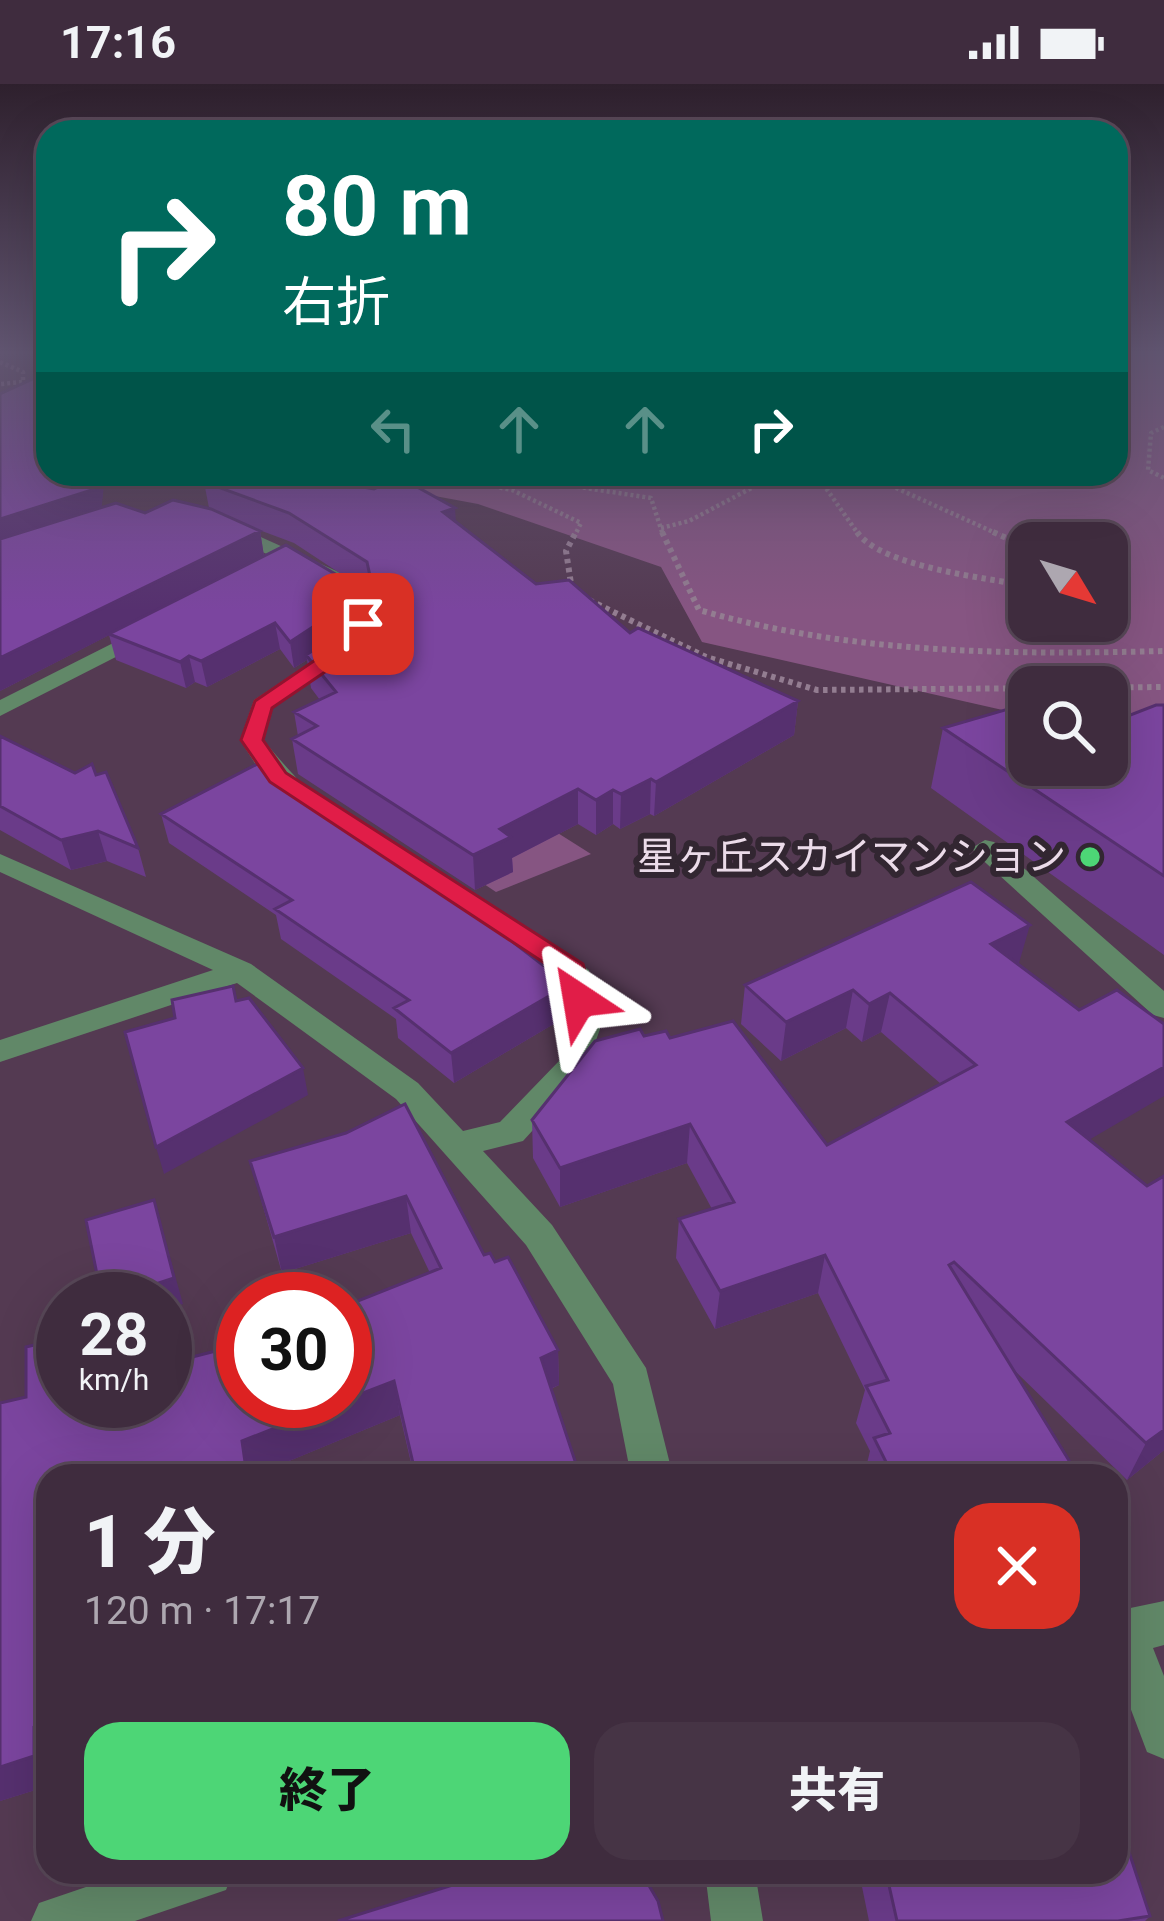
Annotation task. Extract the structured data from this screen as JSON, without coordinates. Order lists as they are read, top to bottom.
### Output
{
  "places": ["星ヶ丘スカイマンション"],
  "north": "bottom right",
  "page": {
    "status": "17:16",
    "turn": ["80 m", "右折"],
    "speed": "28 km/h",
    "limit": "30",
    "heading": ["1 分", "120 m · 17:17"],
    "buttons": ["終了", "共有"]
  }
}
